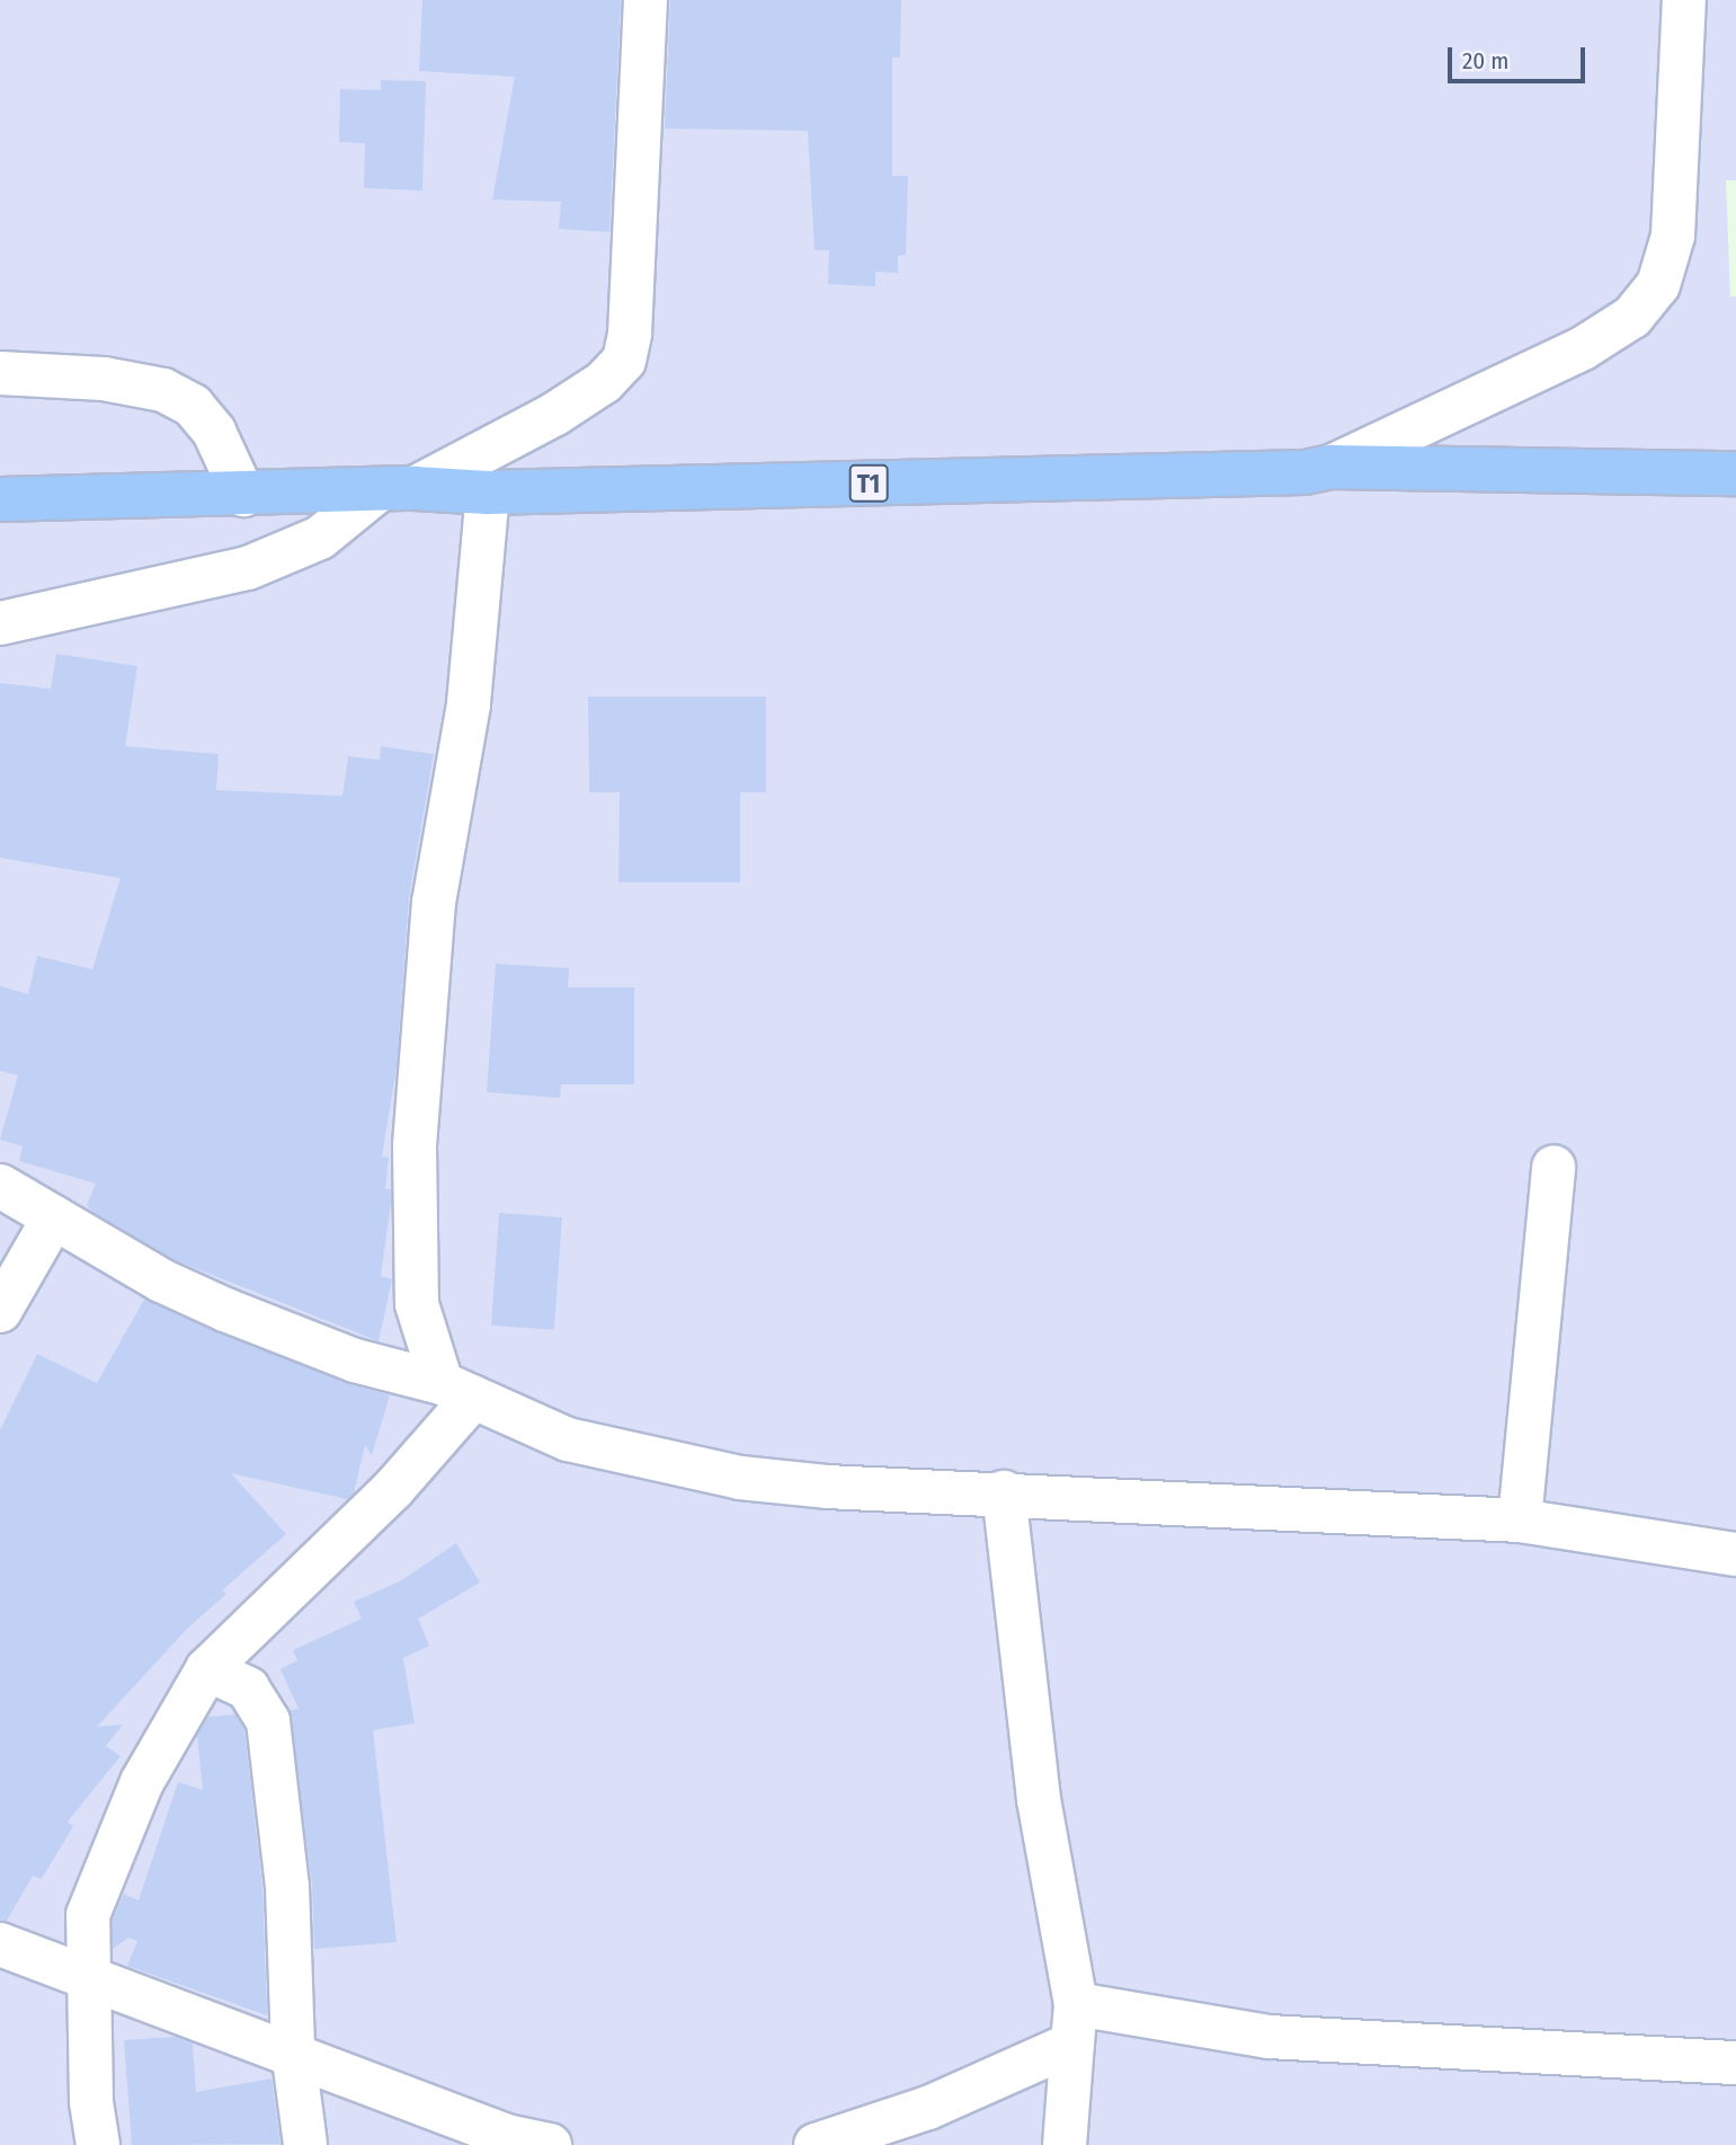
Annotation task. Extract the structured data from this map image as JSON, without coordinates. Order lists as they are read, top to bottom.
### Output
{
  "streets": {
    "highway": ["T1"]
  },
  "scale_bar": "20 m"
}
